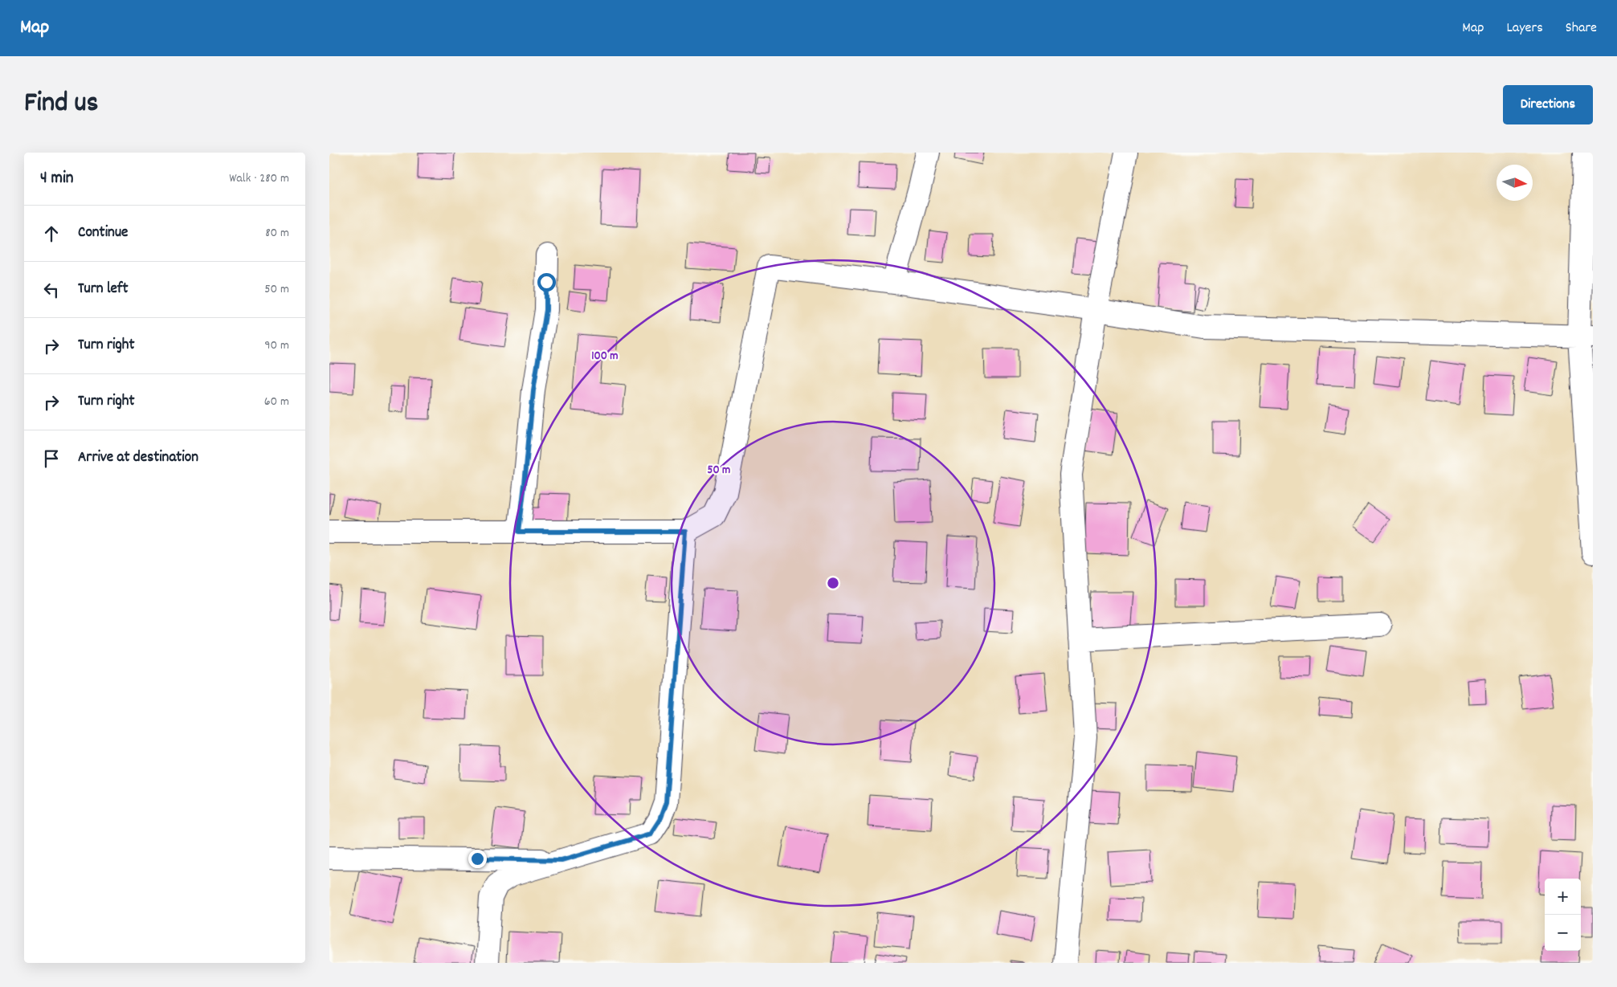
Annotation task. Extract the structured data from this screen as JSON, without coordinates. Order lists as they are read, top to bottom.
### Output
{
  "north": "right",
  "page": {
    "header": "Map",
    "nav": ["Map", "Layers", "Share"],
    "title": "Find us",
    "buttons": "Directions",
    "heading": ["4 min", "Walk · 280 m"],
    "list": [
      ["Continue", "80 m"],
      ["Turn left", "50 m"],
      ["Turn right", "90 m"],
      ["Turn right", "60 m"],
      "Arrive at destination"
    ],
    "map_buttons": ["+", "−"]
  },
  "rings": ["100 m", "50 m"]
}
